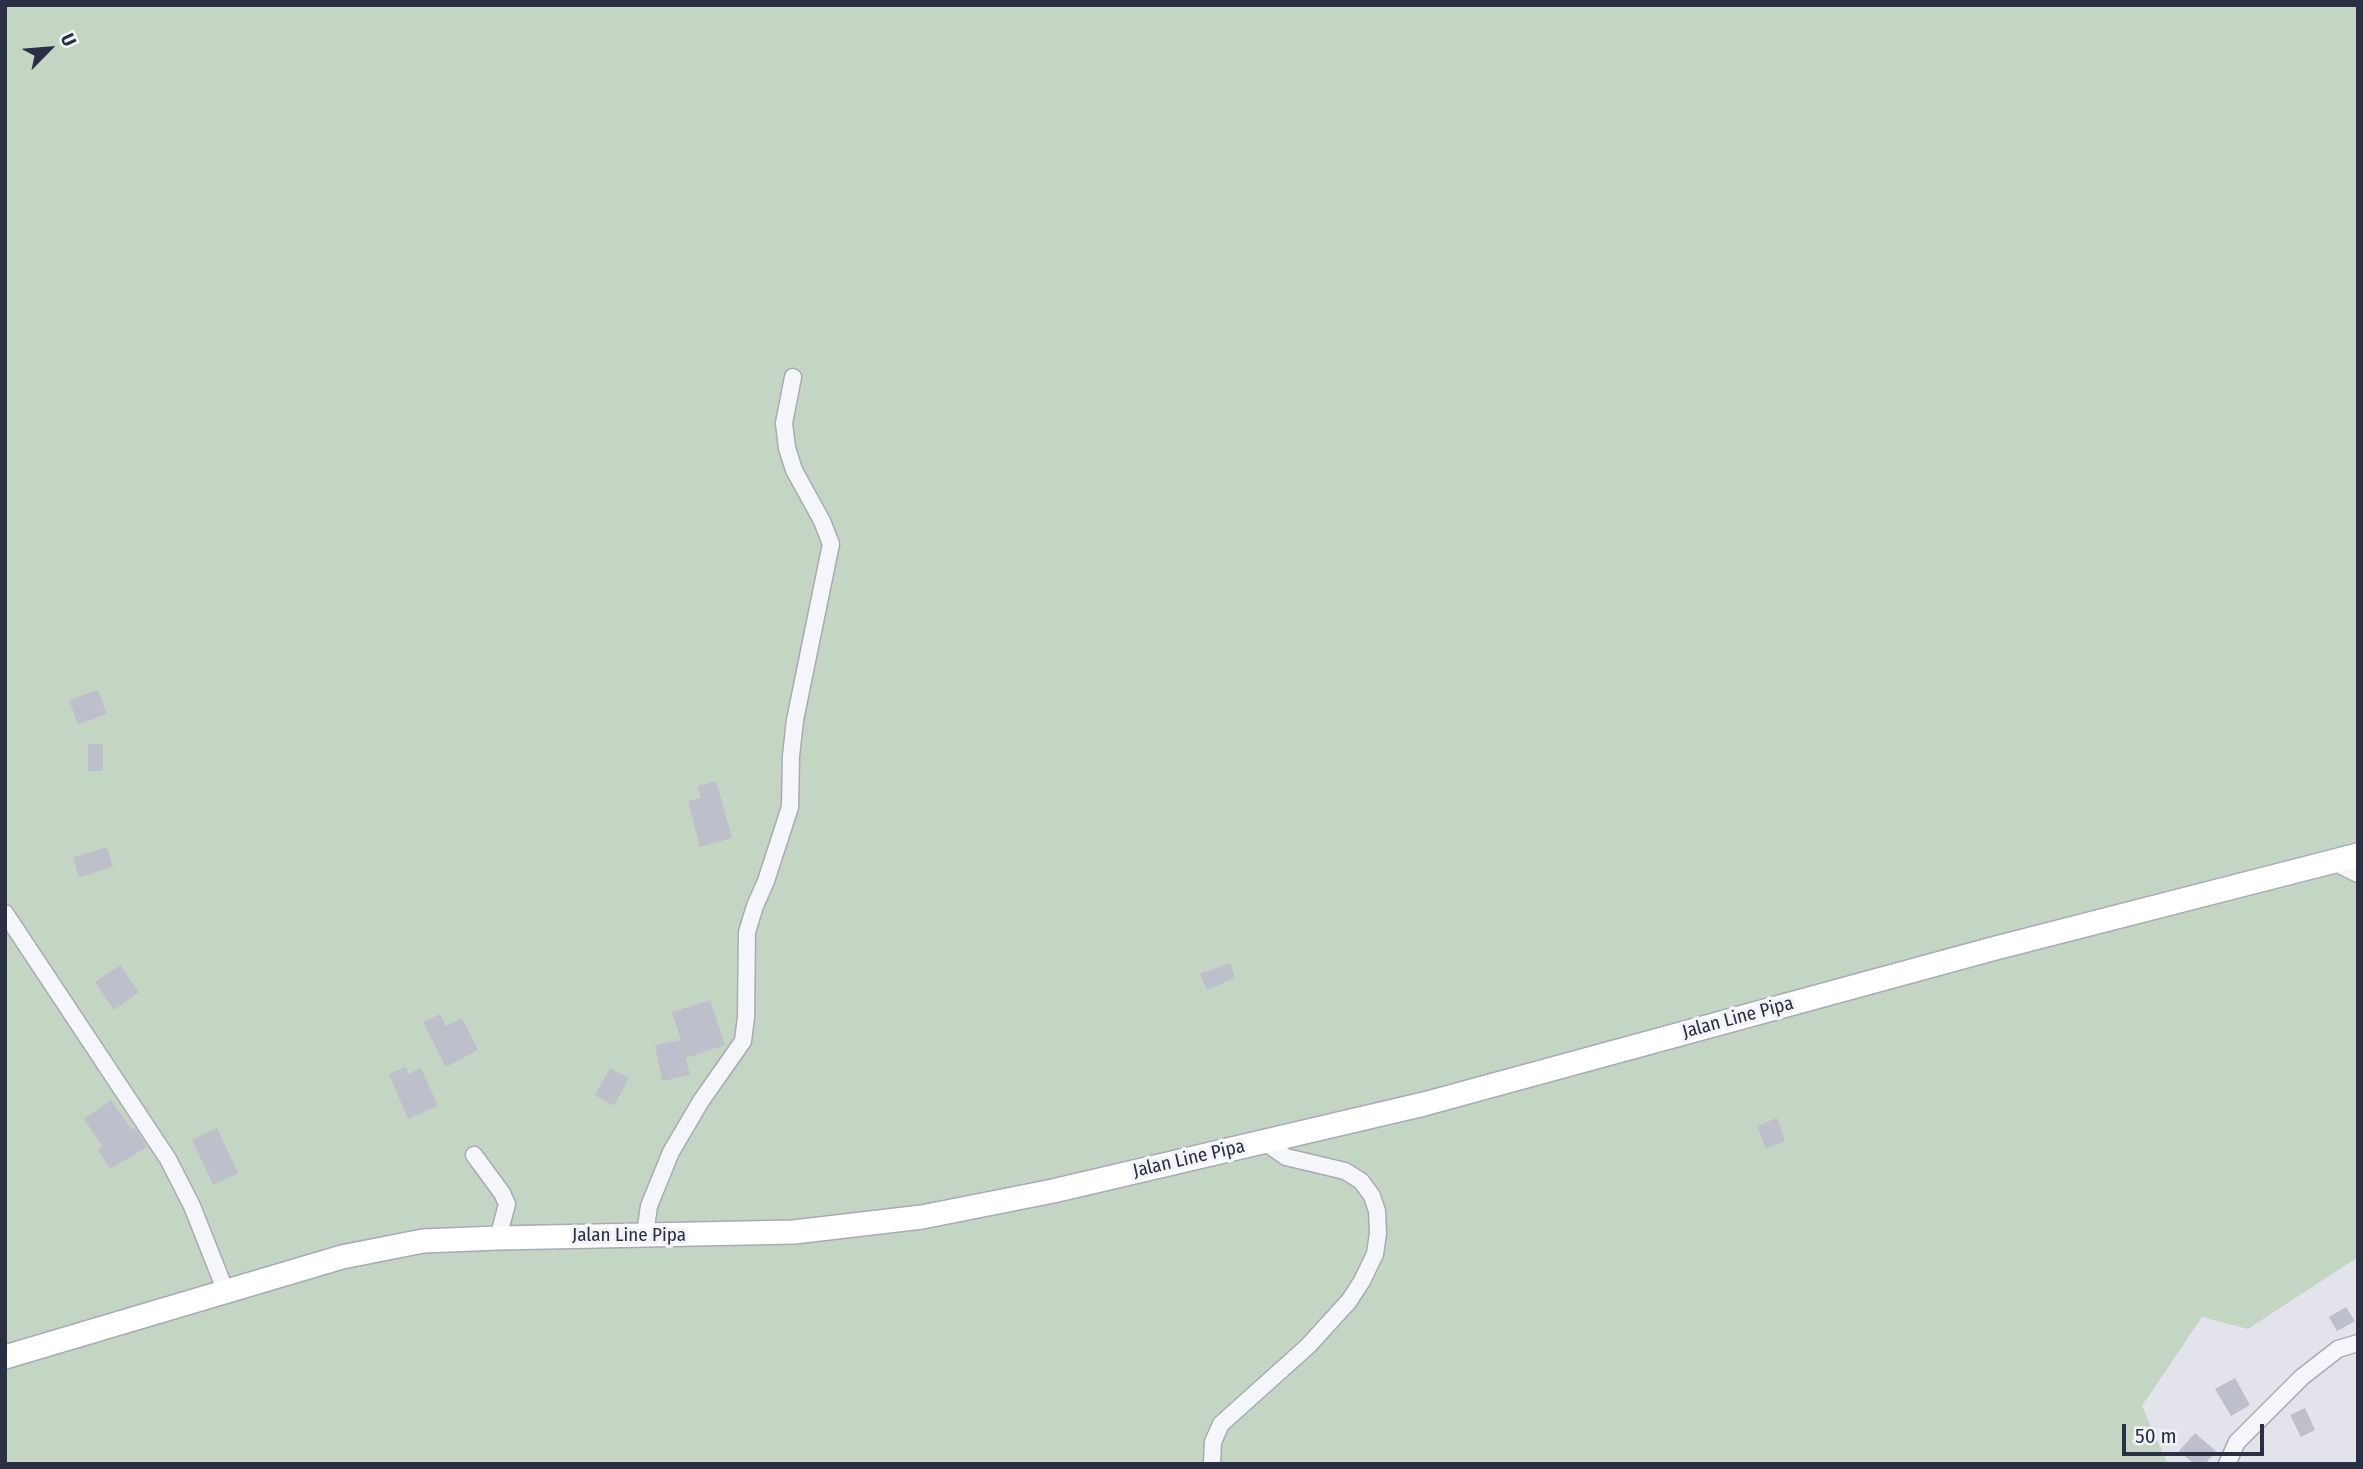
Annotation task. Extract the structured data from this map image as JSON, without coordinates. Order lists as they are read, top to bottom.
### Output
{
  "streets": {
    "main road": ["Jalan Line Pipa"]
  },
  "scale_bar": "50 m",
  "north": "top right"
}
